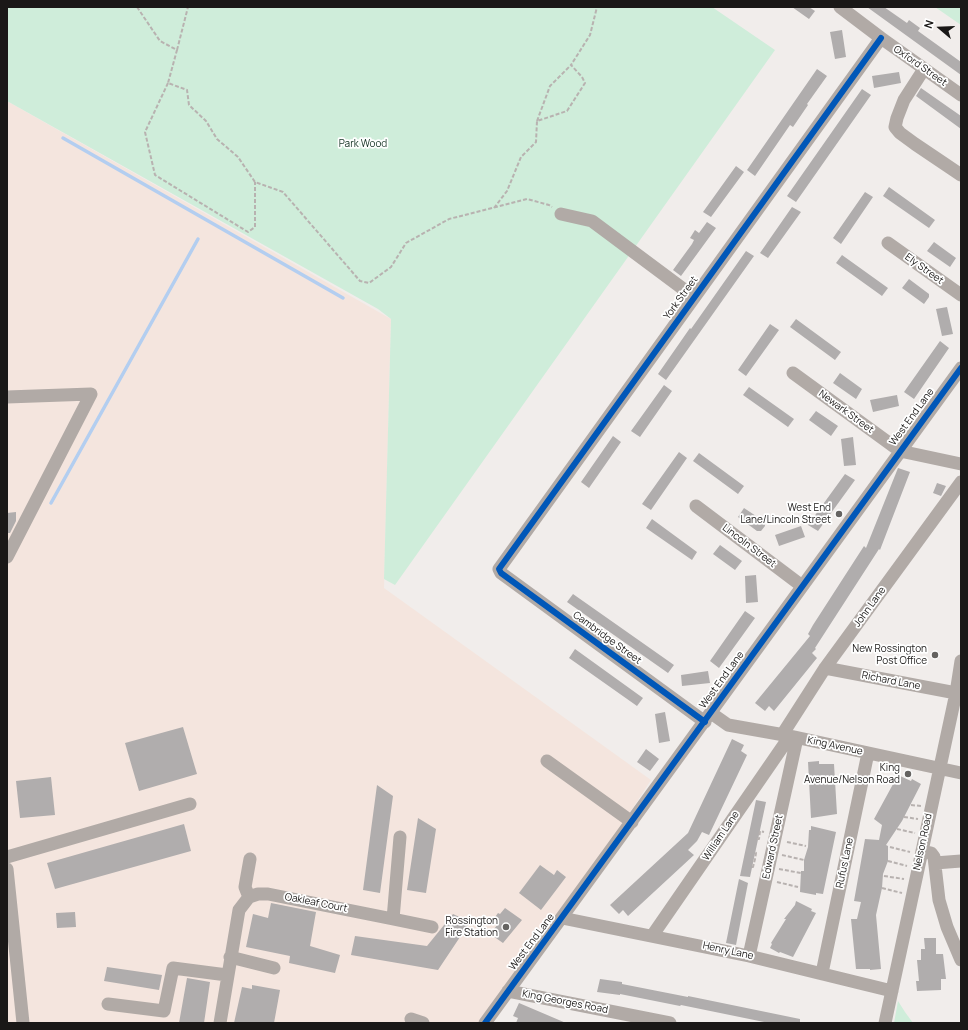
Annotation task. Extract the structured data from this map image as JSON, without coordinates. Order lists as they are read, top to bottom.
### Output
{
  "streets": {
    "street": [
      "Oxford Street",
      "Ely Street",
      "York Street",
      "Newark Street",
      "West End Lane",
      "Lincoln Street",
      "John Lane",
      "Cambridge Street",
      "Richard Lane",
      "King Avenue",
      "William Lane",
      "Nelson Road",
      "Edward Street",
      "Rufus Lane",
      "Oakleaf Court",
      "Henry Lane",
      "King Georges Road"
    ]
  },
  "crossings": [
    ["Oxford Street", "York Street"],
    ["York Street", "Cambridge Street"],
    ["Newark Street", "West End Lane"],
    ["West End Lane", "Lincoln Street"],
    ["West End Lane", "Cambridge Street"],
    ["West End Lane", "King Avenue"],
    ["West End Lane", "Henry Lane"],
    ["West End Lane", "King Georges Road"],
    ["John Lane", "Richard Lane"],
    ["John Lane", "King Avenue"],
    ["John Lane", "William Lane"],
    ["John Lane", "Edward Street"],
    ["Cambridge Street", "King Avenue"],
    ["Richard Lane", "Nelson Road"],
    ["King Avenue", "William Lane"],
    ["King Avenue", "Nelson Road"],
    ["King Avenue", "Edward Street"],
    ["King Avenue", "Rufus Lane"],
    ["William Lane", "Edward Street"],
    ["William Lane", "Henry Lane"],
    ["Nelson Road", "Henry Lane"],
    ["Edward Street", "Henry Lane"],
    ["Rufus Lane", "Henry Lane"]
  ],
  "parks": ["Park Wood"],
  "places": [
    "West End Lane/Lincoln Street",
    "New Rossington Post Office",
    "King Avenue/Nelson Road",
    "Rossington Fire Station"
  ],
  "north": "left"
}
